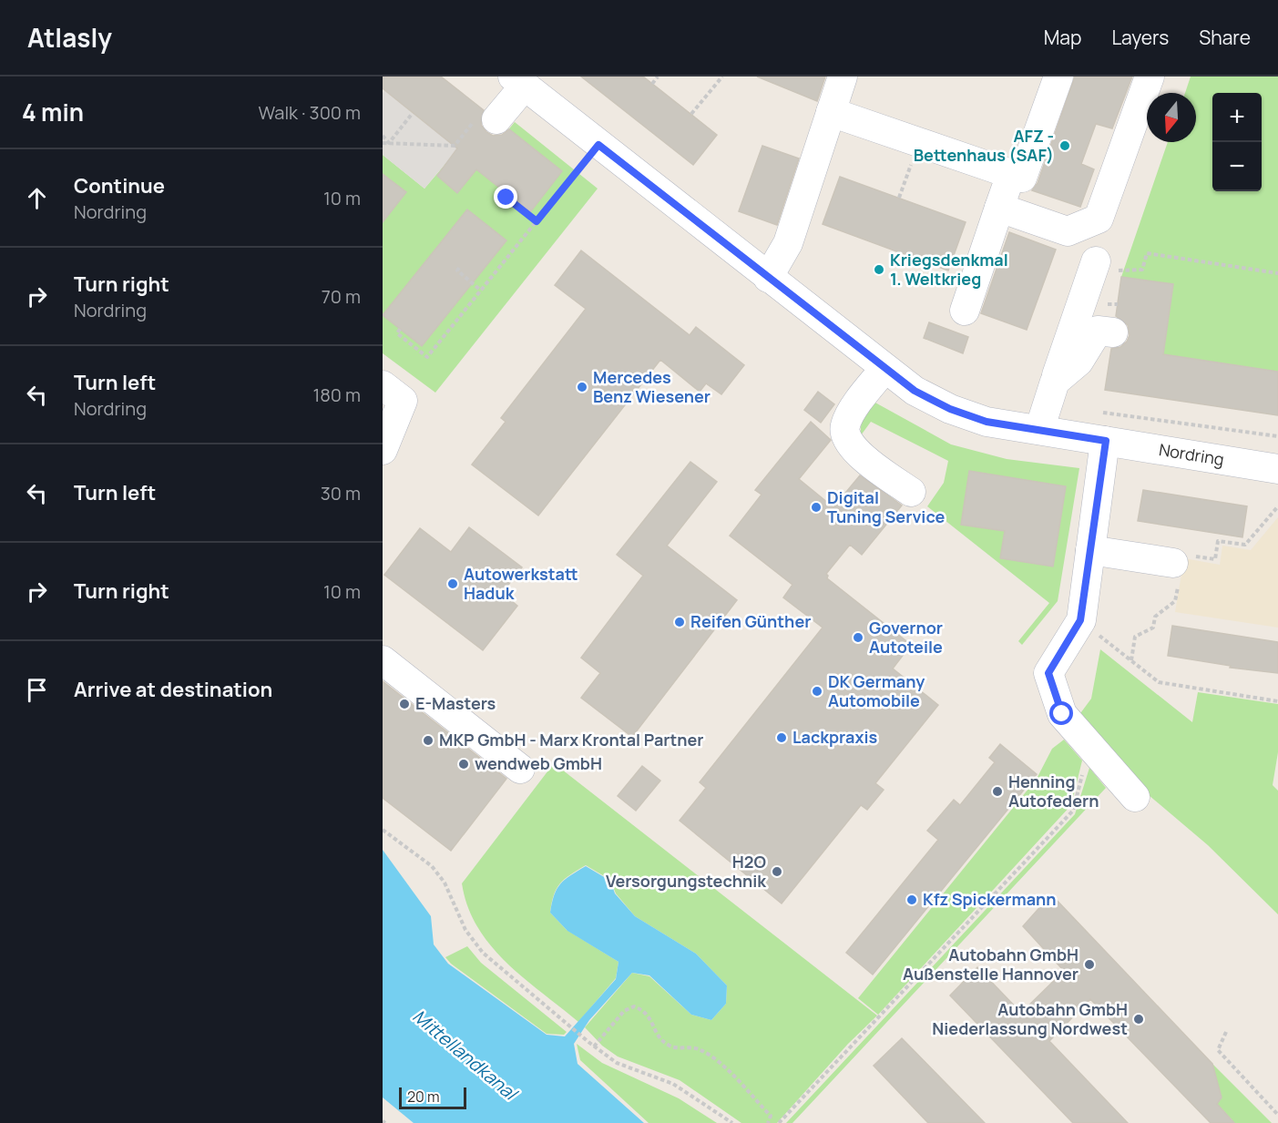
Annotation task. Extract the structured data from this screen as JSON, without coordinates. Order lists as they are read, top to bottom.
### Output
{
  "streets": {
    "street": ["Nordring"]
  },
  "water": ["Mittellandkanal"],
  "places": [
    "AFZ - Bettenhaus (SAF)",
    "Kriegsdenkmal 1. Weltkrieg",
    "Mercedes Benz Wiesener",
    "Digital Tuning Service",
    "Autowerkstatt Haduk",
    "Reifen Günther",
    "Governor Autoteile",
    "DK Germany Automobile",
    "E-Masters",
    "Lackpraxis",
    "MKP GmbH - Marx Krontal Partner",
    "wendweb GmbH",
    "Henning Autofedern",
    "H2O Versorgungstechnik",
    "Kfz Spickermann",
    "Autobahn GmbH Außenstelle Hannover",
    "Autobahn GmbH Niederlassung Nordwest"
  ],
  "scale_bar": "20 m",
  "north": "bottom",
  "page": {
    "header": "Atlasly",
    "nav": ["Map", "Layers", "Share"],
    "heading": ["4 min", "Walk · 300 m"],
    "map_buttons": ["+", "−"],
    "list": [
      ["Continue", "Nordring", "10 m"],
      ["Turn right", "Nordring", "70 m"],
      ["Turn left", "Nordring", "180 m"],
      ["Turn left", "30 m"],
      ["Turn right", "10 m"],
      "Arrive at destination"
    ],
    "scale": "20 m"
  }
}
